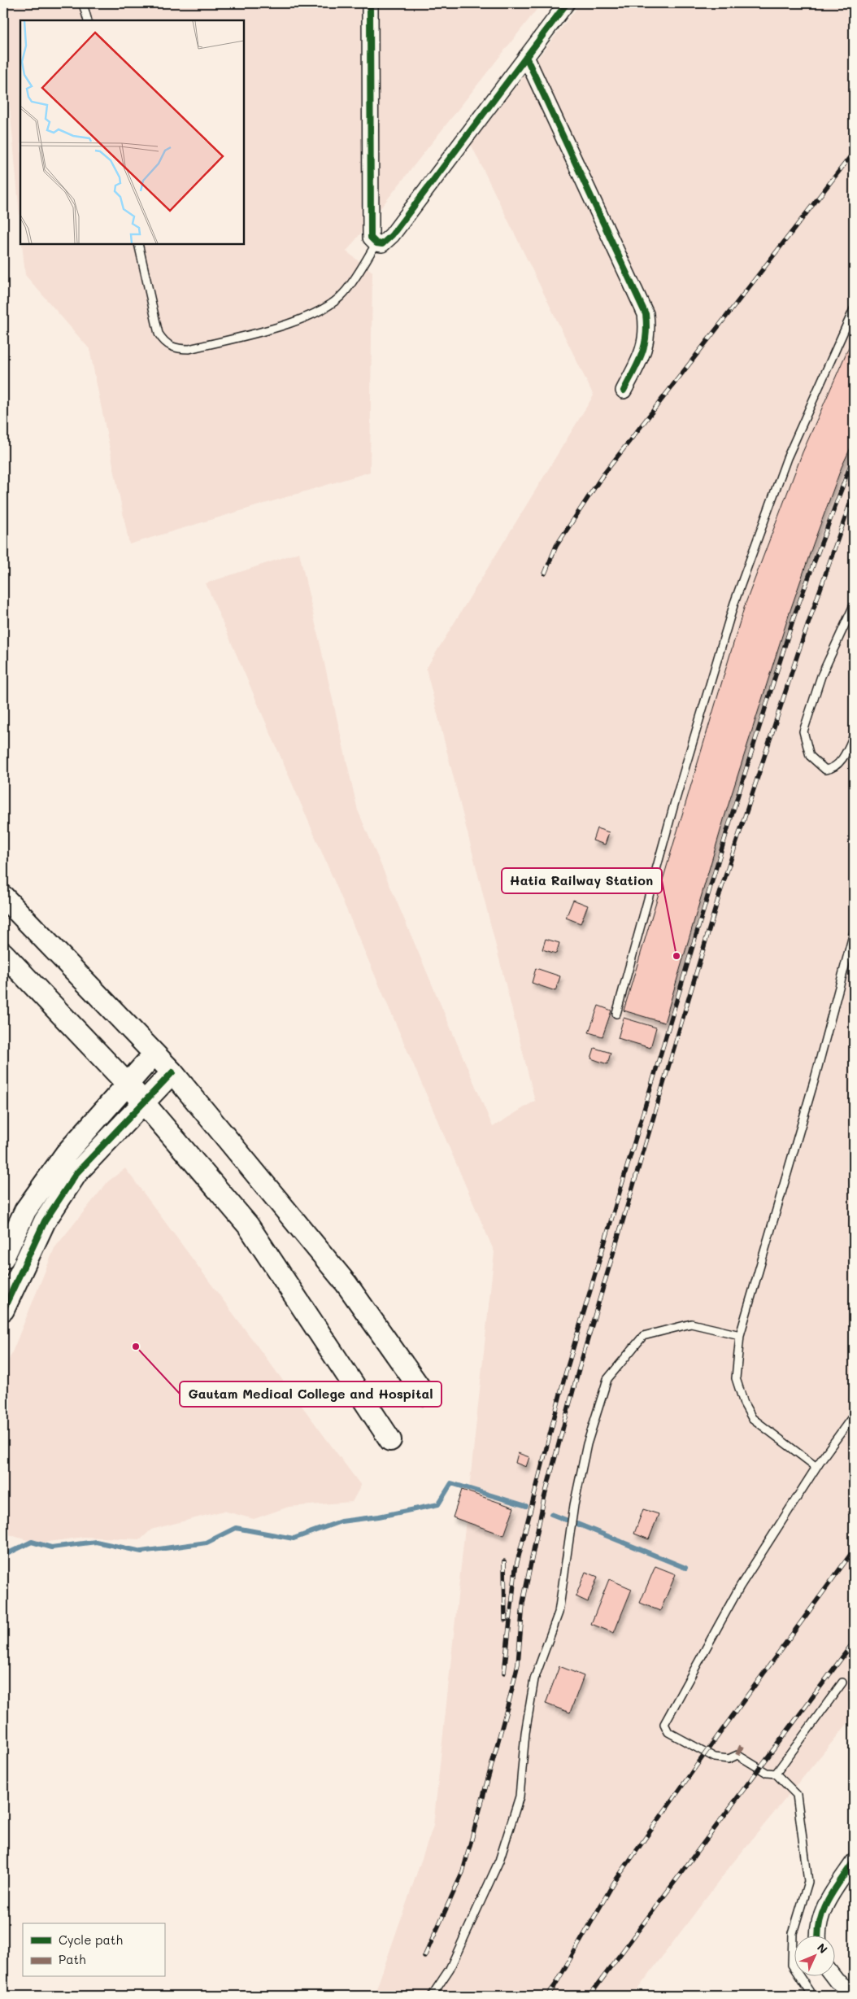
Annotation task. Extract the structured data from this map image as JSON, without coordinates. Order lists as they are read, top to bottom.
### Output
{
  "places": ["Hatia Railway Station", "Gautam Medical College and Hospital"],
  "legend": ["Cycle path", "Path"],
  "north": "top right"
}
